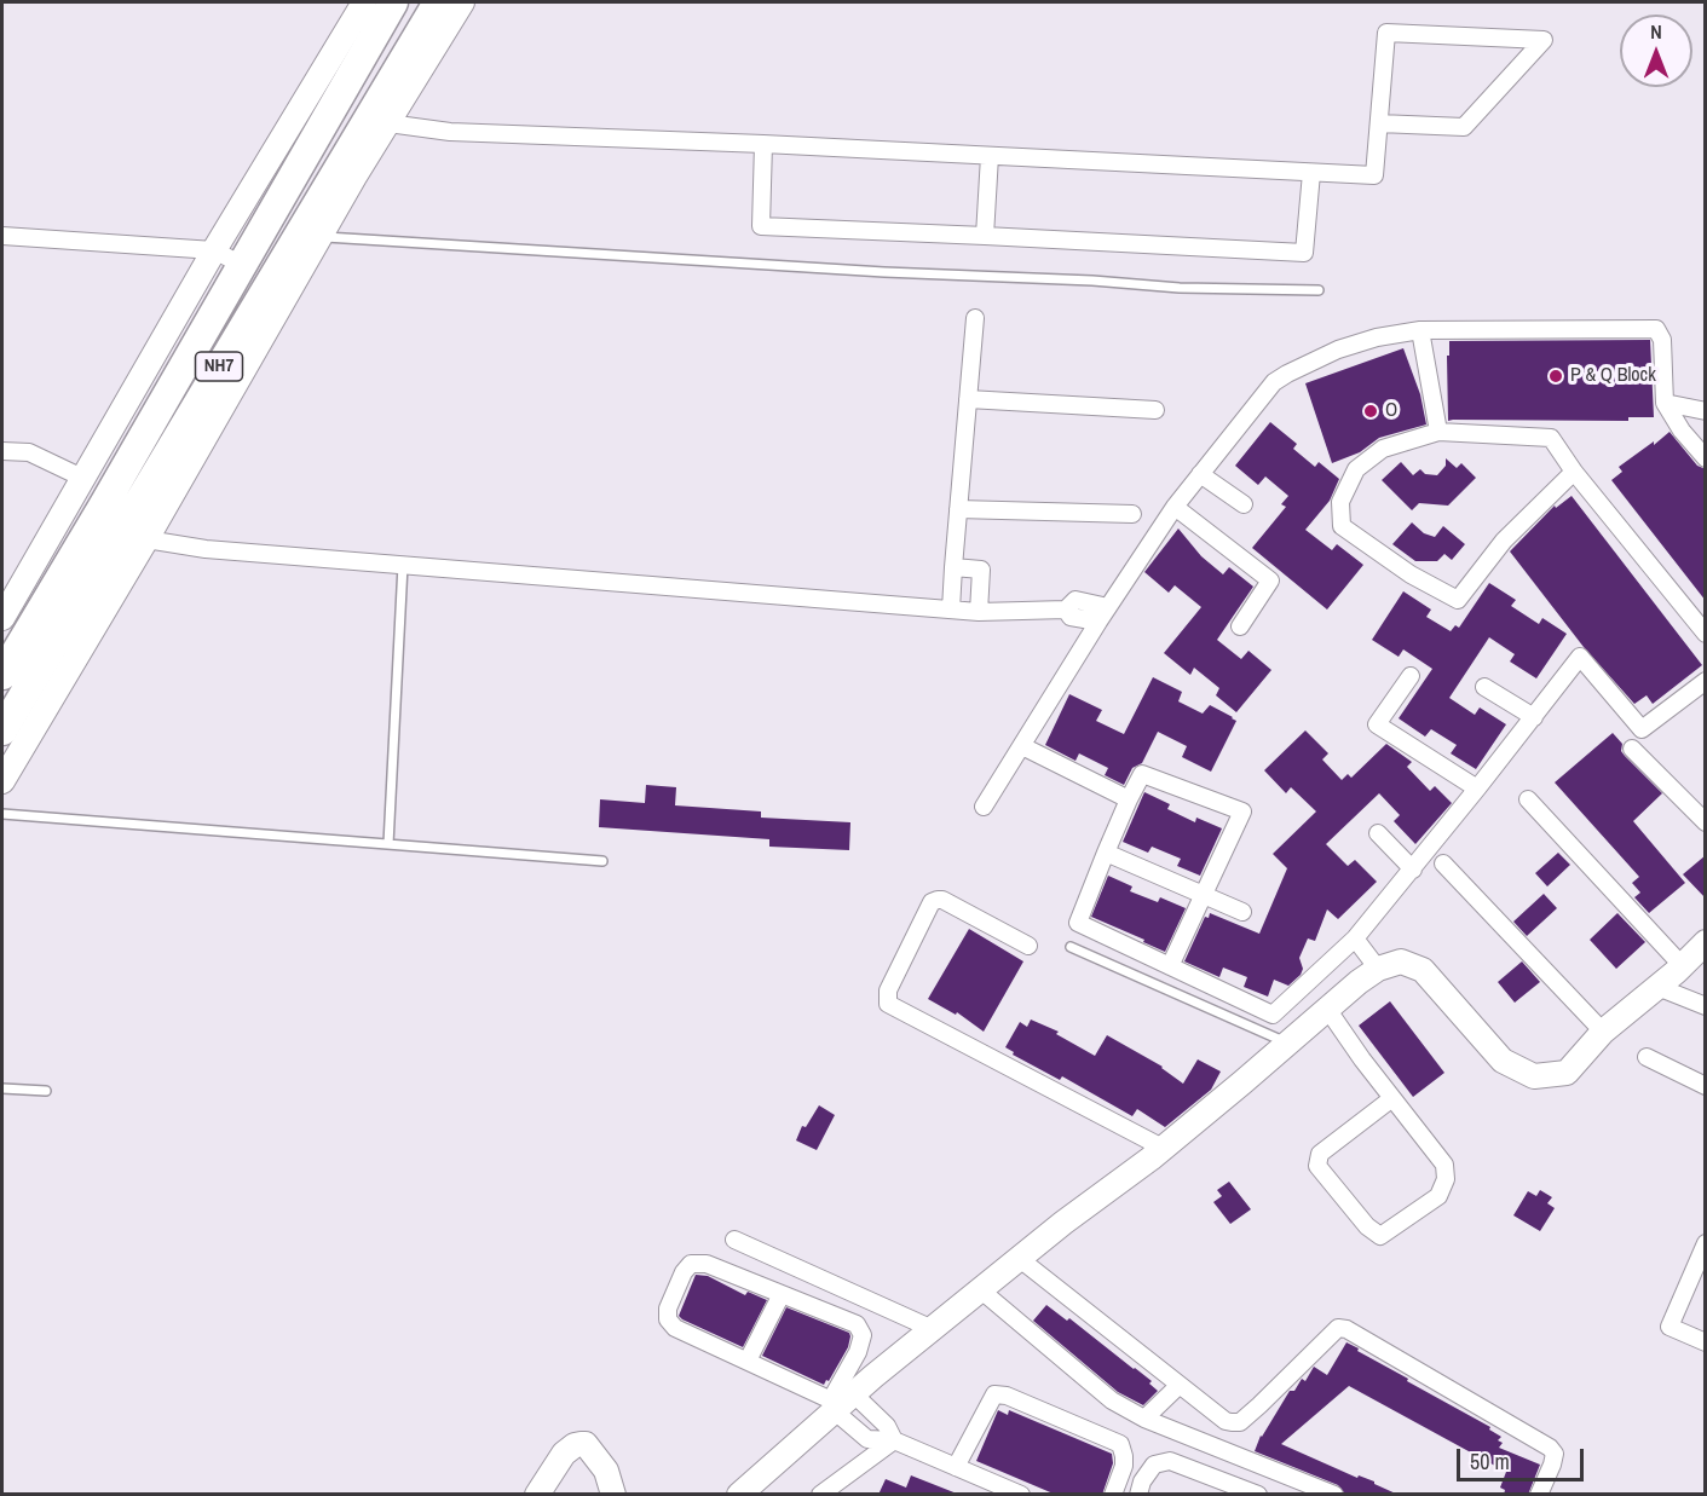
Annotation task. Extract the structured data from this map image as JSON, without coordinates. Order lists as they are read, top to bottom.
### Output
{
  "streets": {
    "highway": ["NH7"]
  },
  "places": ["P & Q Block", "O"],
  "scale_bar": "50 m",
  "north": "top"
}
